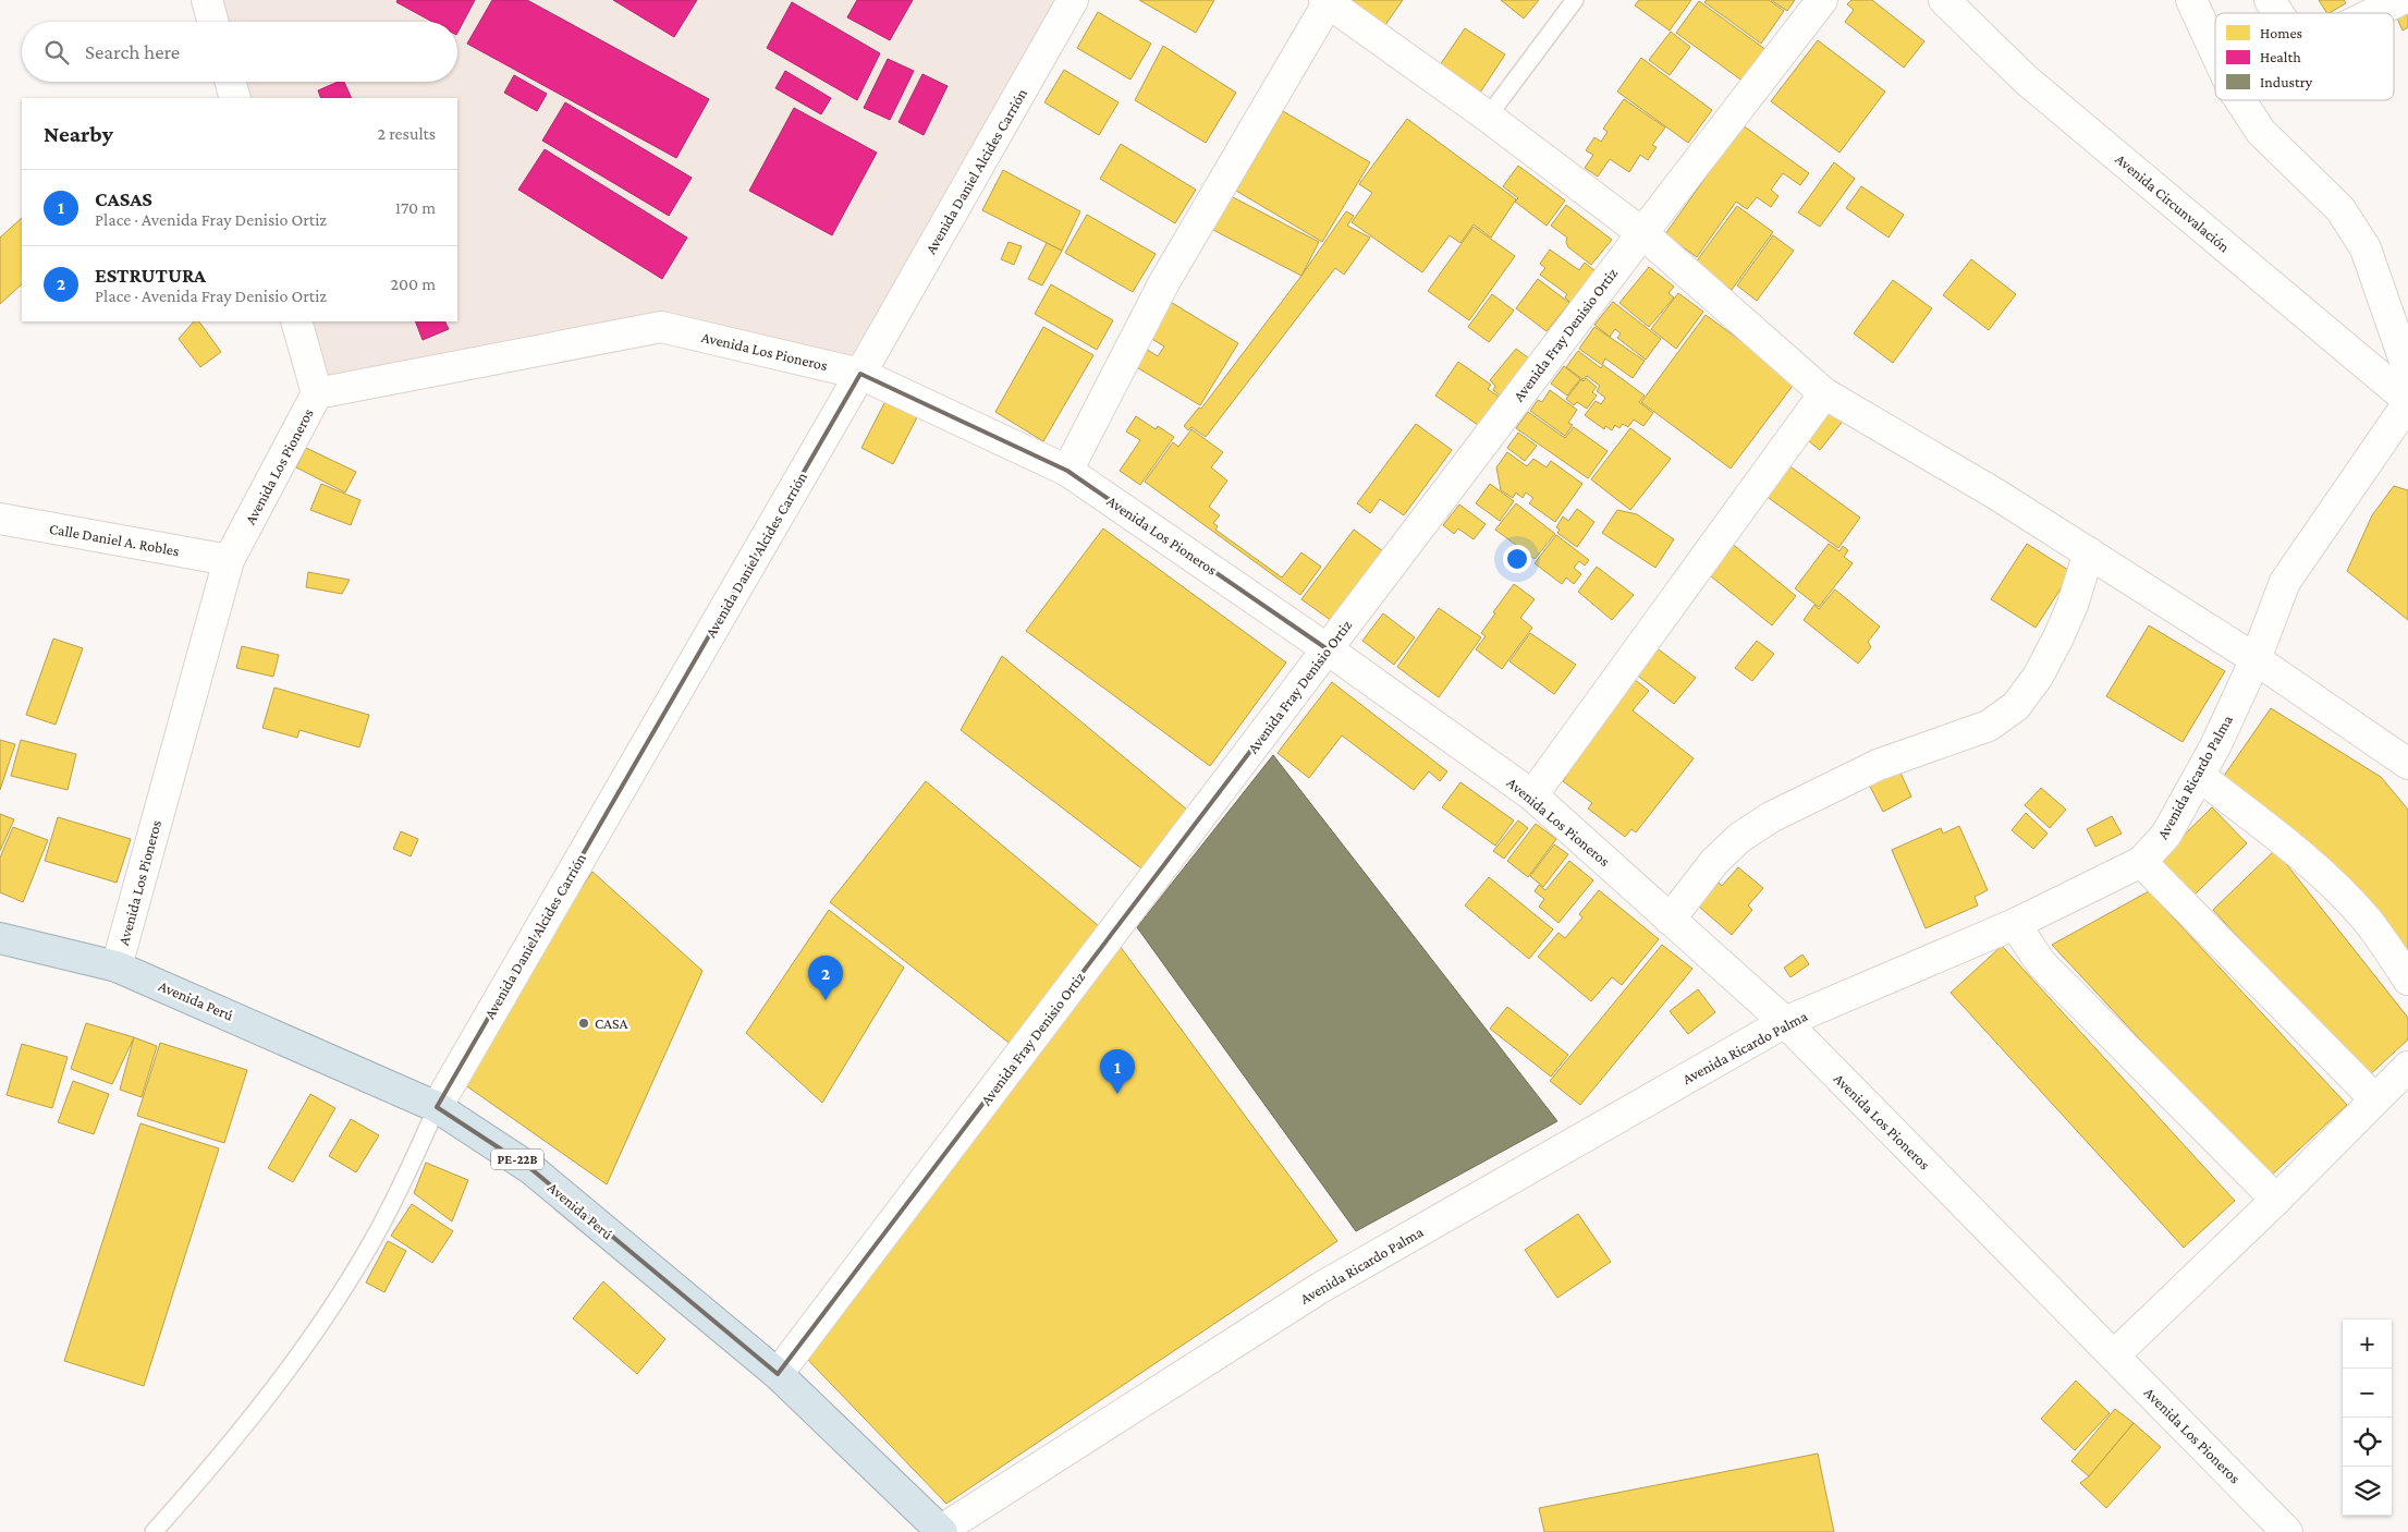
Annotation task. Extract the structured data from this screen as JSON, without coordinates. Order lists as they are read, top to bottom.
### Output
{
  "streets": {
    "highway": ["Avenida Perú", "PE-22B"],
    "street": [
      "Avenida Daniel Alcides Carrión",
      "Avenida Circunvalación",
      "Avenida Fray Denisio Ortiz",
      "Avenida Los Pioneros",
      "Calle Daniel A. Robles",
      "Avenida Ricardo Palma"
    ]
  },
  "crossings": [
    ["Avenida Daniel Alcides Carrión", "Avenida Los Pioneros"],
    ["Avenida Daniel Alcides Carrión", "Avenida Perú"],
    ["Avenida Circunvalación", "Avenida Ricardo Palma"],
    ["Avenida Fray Denisio Ortiz", "Avenida Los Pioneros"],
    ["Avenida Fray Denisio Ortiz", "Avenida Perú"],
    ["Avenida Los Pioneros", "Calle Daniel A. Robles"],
    ["Avenida Los Pioneros", "Avenida Ricardo Palma"],
    ["Avenida Los Pioneros", "Avenida Perú"],
    ["Avenida Ricardo Palma", "Avenida Perú"]
  ],
  "places": ["CASA"],
  "legend": ["Homes", "Health", "Industry"],
  "page": {
    "search": "Search here",
    "heading": ["Nearby", "2 results"],
    "list": [
      {
        "mark": "1",
        "name": "CASAS",
        "note": "Place · Avenida Fray Denisio Ortiz",
        "value": "170 m"
      },
      {
        "mark": "2",
        "name": "ESTRUTURA",
        "note": "Place · Avenida Fray Denisio Ortiz",
        "value": "200 m"
      }
    ],
    "pins": ["2", "1"],
    "map_buttons": ["+", "−"]
  }
}
